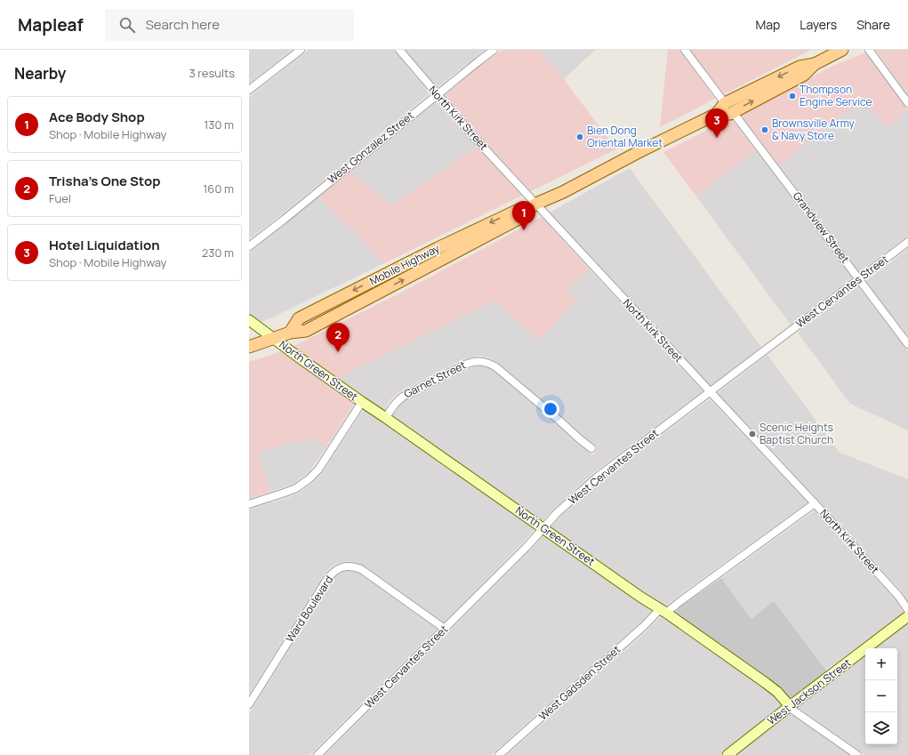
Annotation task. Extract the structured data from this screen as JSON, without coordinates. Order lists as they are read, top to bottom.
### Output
{
  "streets": {
    "main road": ["Mobile Highway"],
    "street": [
      "North Kirk Street",
      "West Gonzalez Street",
      "Grandview Street",
      "West Cervantes Street",
      "North Green Street",
      "Garnet Street",
      "Ward Boulevard",
      "West Gadsden Street",
      "West Jackson Street"
    ]
  },
  "crossings": [
    ["North Kirk Street", "West Gonzalez Street"],
    ["North Kirk Street", "Mobile Highway"],
    ["North Kirk Street", "West Cervantes Street"],
    ["North Kirk Street", "West Gadsden Street"],
    ["Grandview Street", "Mobile Highway"],
    ["Grandview Street", "West Cervantes Street"],
    ["Mobile Highway", "North Green Street"],
    ["West Cervantes Street", "North Green Street"],
    ["West Cervantes Street", "Ward Boulevard"],
    ["North Green Street", "Garnet Street"],
    ["North Green Street", "West Gadsden Street"],
    ["North Green Street", "West Jackson Street"]
  ],
  "places": [
    "Thompson Engine Service",
    "Brownsville Army & Navy Store",
    "Bien Dong Oriental Market",
    "Scenic Heights Baptist Church"
  ],
  "page": {
    "header": "Mapleaf",
    "search": "Search here",
    "nav": ["Map", "Layers", "Share"],
    "heading": ["Nearby", "3 results"],
    "list": [
      {
        "mark": "1",
        "name": "Ace Body Shop",
        "note": "Shop · Mobile Highway",
        "value": "130 m"
      },
      {
        "mark": "2",
        "name": "Trisha's One Stop",
        "note": "Fuel",
        "value": "160 m"
      },
      {
        "mark": "3",
        "name": "Hotel Liquidation",
        "note": "Shop · Mobile Highway",
        "value": "230 m"
      }
    ],
    "pins": ["3", "1", "2"],
    "map_buttons": ["+", "−"]
  }
}
